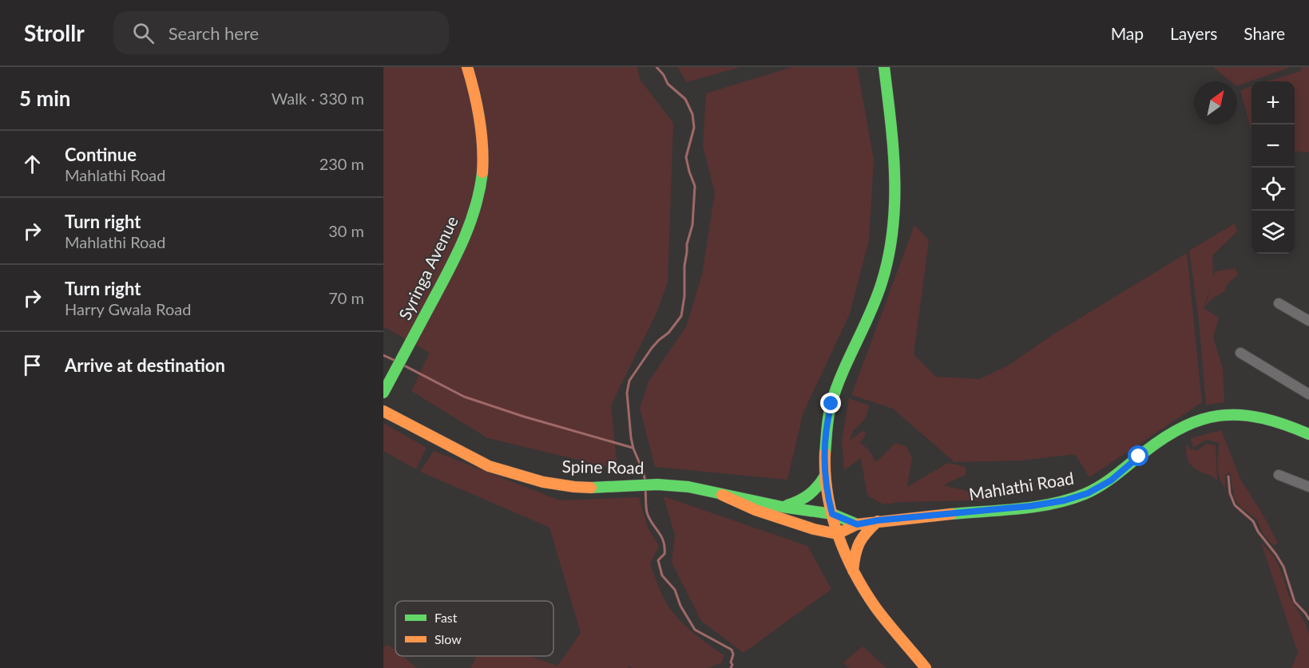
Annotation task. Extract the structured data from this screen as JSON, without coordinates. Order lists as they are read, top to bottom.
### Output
{
  "streets": {
    "street": ["Syringa Avenue", "Spine Road", "Mahlathi Road"]
  },
  "crossings": [
    ["Spine Road", "Mahlathi Road"]
  ],
  "legend": ["Fast", "Slow"],
  "north": "top right",
  "page": {
    "header": "Strollr",
    "search": "Search here",
    "nav": ["Map", "Layers", "Share"],
    "heading": ["5 min", "Walk · 330 m"],
    "map_buttons": ["+", "−"],
    "list": [
      ["Continue", "Mahlathi Road", "230 m"],
      ["Turn right", "Mahlathi Road", "30 m"],
      ["Turn right", "Harry Gwala Road", "70 m"],
      "Arrive at destination"
    ]
  }
}
